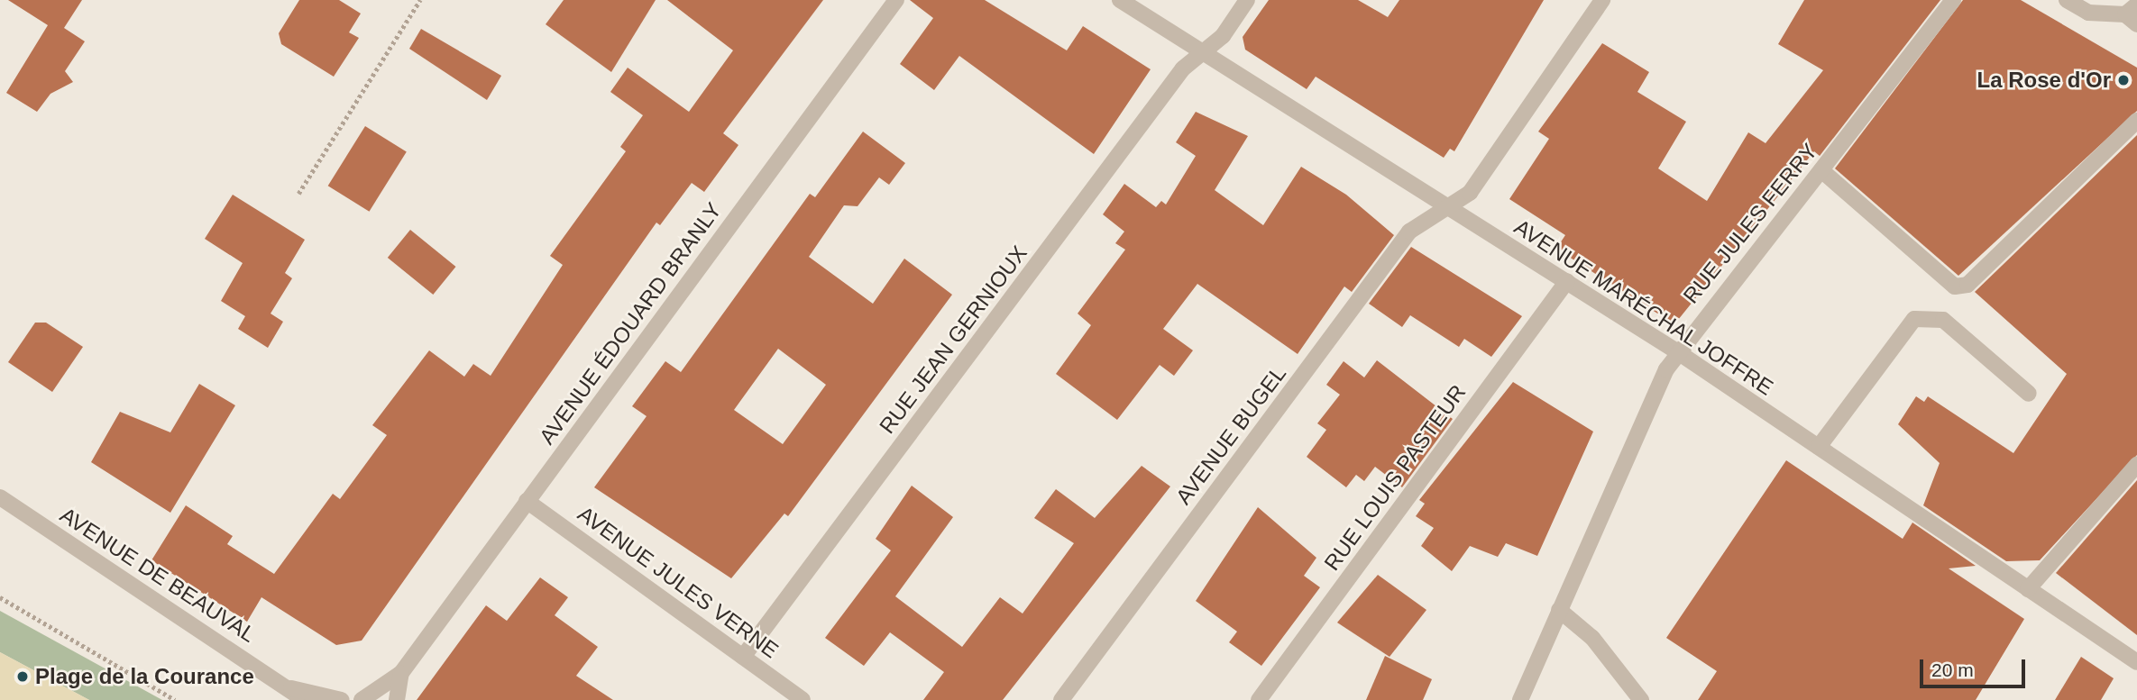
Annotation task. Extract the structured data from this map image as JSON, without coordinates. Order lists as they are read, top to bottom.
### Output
{
  "streets": {
    "street": [
      "RUE JULES FERRY",
      "AVENUE MARÉCHAL JOFFRE",
      "AVENUE ÉDOUARD BRANLY",
      "RUE JEAN GERNIOUX",
      "AVENUE BUGEL",
      "RUE LOUIS PASTEUR",
      "AVENUE DE BEAUVAL",
      "AVENUE JULES VERNE"
    ]
  },
  "crossings": [
    ["RUE JULES FERRY", "AVENUE MARÉCHAL JOFFRE"],
    ["AVENUE MARÉCHAL JOFFRE", "RUE JEAN GERNIOUX"],
    ["AVENUE MARÉCHAL JOFFRE", "AVENUE BUGEL"],
    ["AVENUE MARÉCHAL JOFFRE", "RUE LOUIS PASTEUR"],
    ["AVENUE ÉDOUARD BRANLY", "AVENUE JULES VERNE"],
    ["RUE JEAN GERNIOUX", "AVENUE JULES VERNE"]
  ],
  "places": ["La Rose d'Or", "Plage de la Courance"],
  "scale_bar": "20 m"
}
